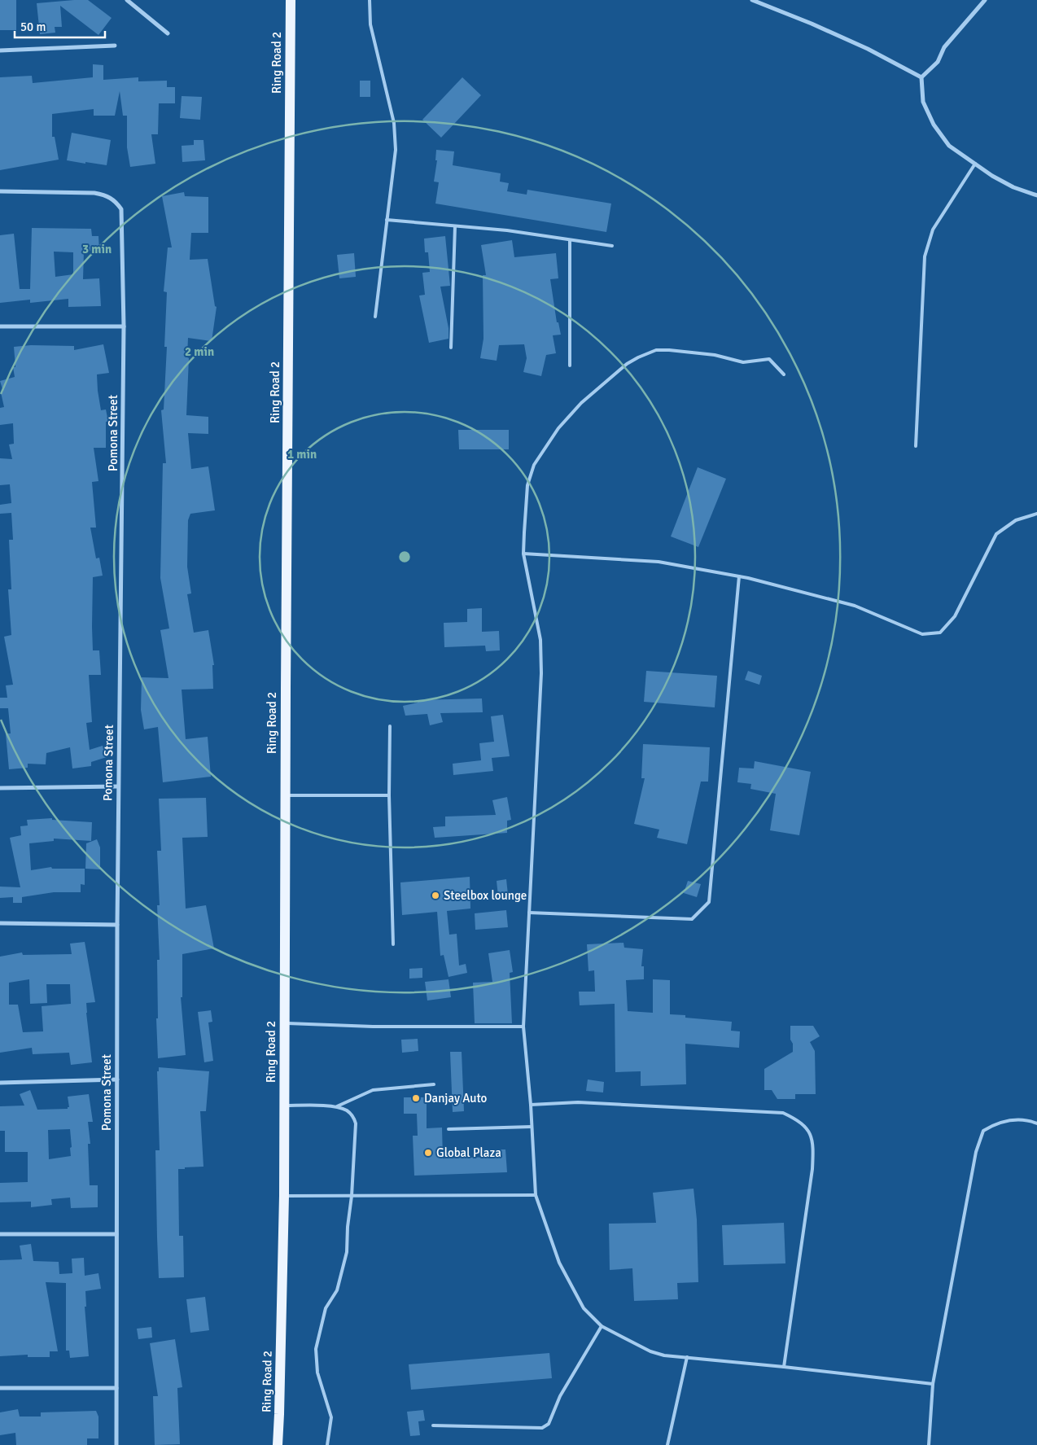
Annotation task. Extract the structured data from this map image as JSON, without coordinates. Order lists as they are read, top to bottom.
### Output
{
  "streets": {
    "main road": ["Ring Road 2"],
    "street": ["Pomona Street"]
  },
  "places": ["Steelbox lounge", "Danjay Auto", "Global Plaza"],
  "scale_bar": "50 m",
  "rings": ["3 min", "2 min", "1 min"]
}
